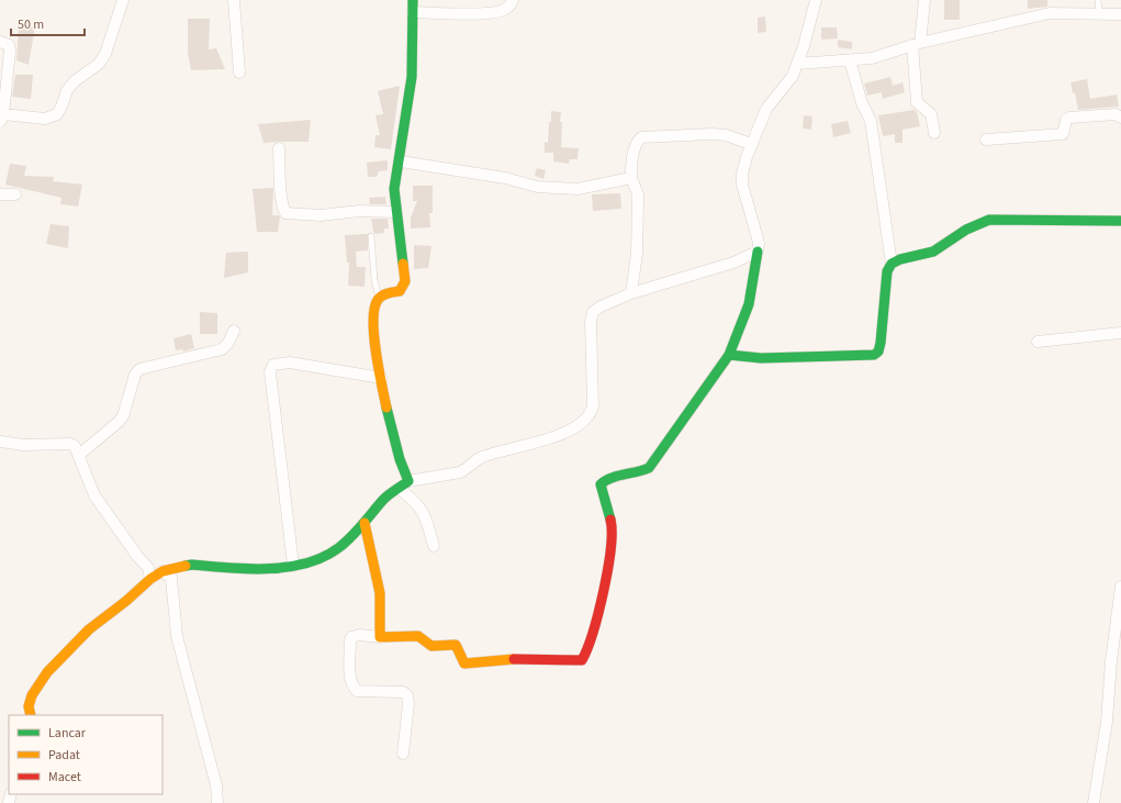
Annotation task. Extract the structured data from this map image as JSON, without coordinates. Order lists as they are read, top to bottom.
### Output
{
  "legend": ["Lancar", "Padat", "Macet"],
  "scale_bar": "50 m"
}
